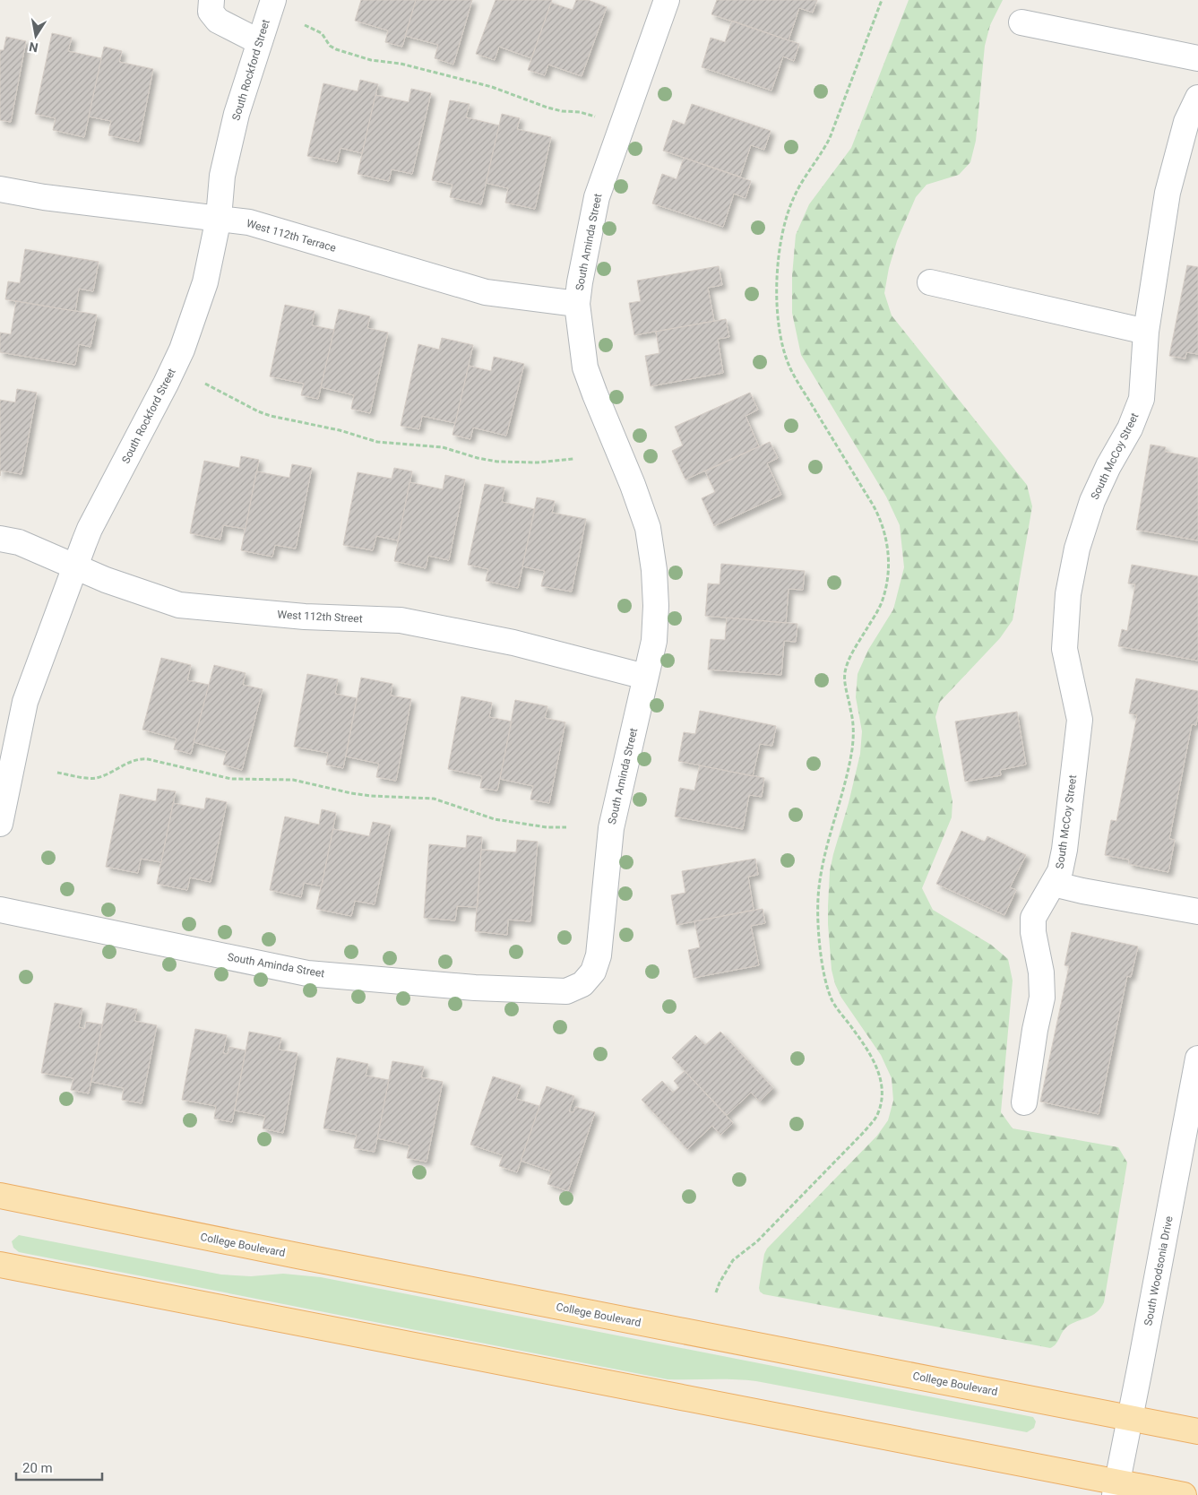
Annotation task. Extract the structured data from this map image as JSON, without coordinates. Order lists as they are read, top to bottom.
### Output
{
  "streets": {
    "main road": ["College Boulevard"],
    "street": [
      "South Rockford Street",
      "West 112th Terrace",
      "South Aminda Street",
      "South McCoy Street",
      "West 112th Street",
      "South Woodsonia Drive"
    ]
  },
  "crossings": [
    ["South Rockford Street", "West 112th Terrace"],
    ["South Rockford Street", "West 112th Street"],
    ["West 112th Terrace", "South Aminda Street"],
    ["South Aminda Street", "West 112th Street"],
    ["College Boulevard", "South Woodsonia Drive"]
  ],
  "scale_bar": "20 m",
  "north": "bottom"
}
